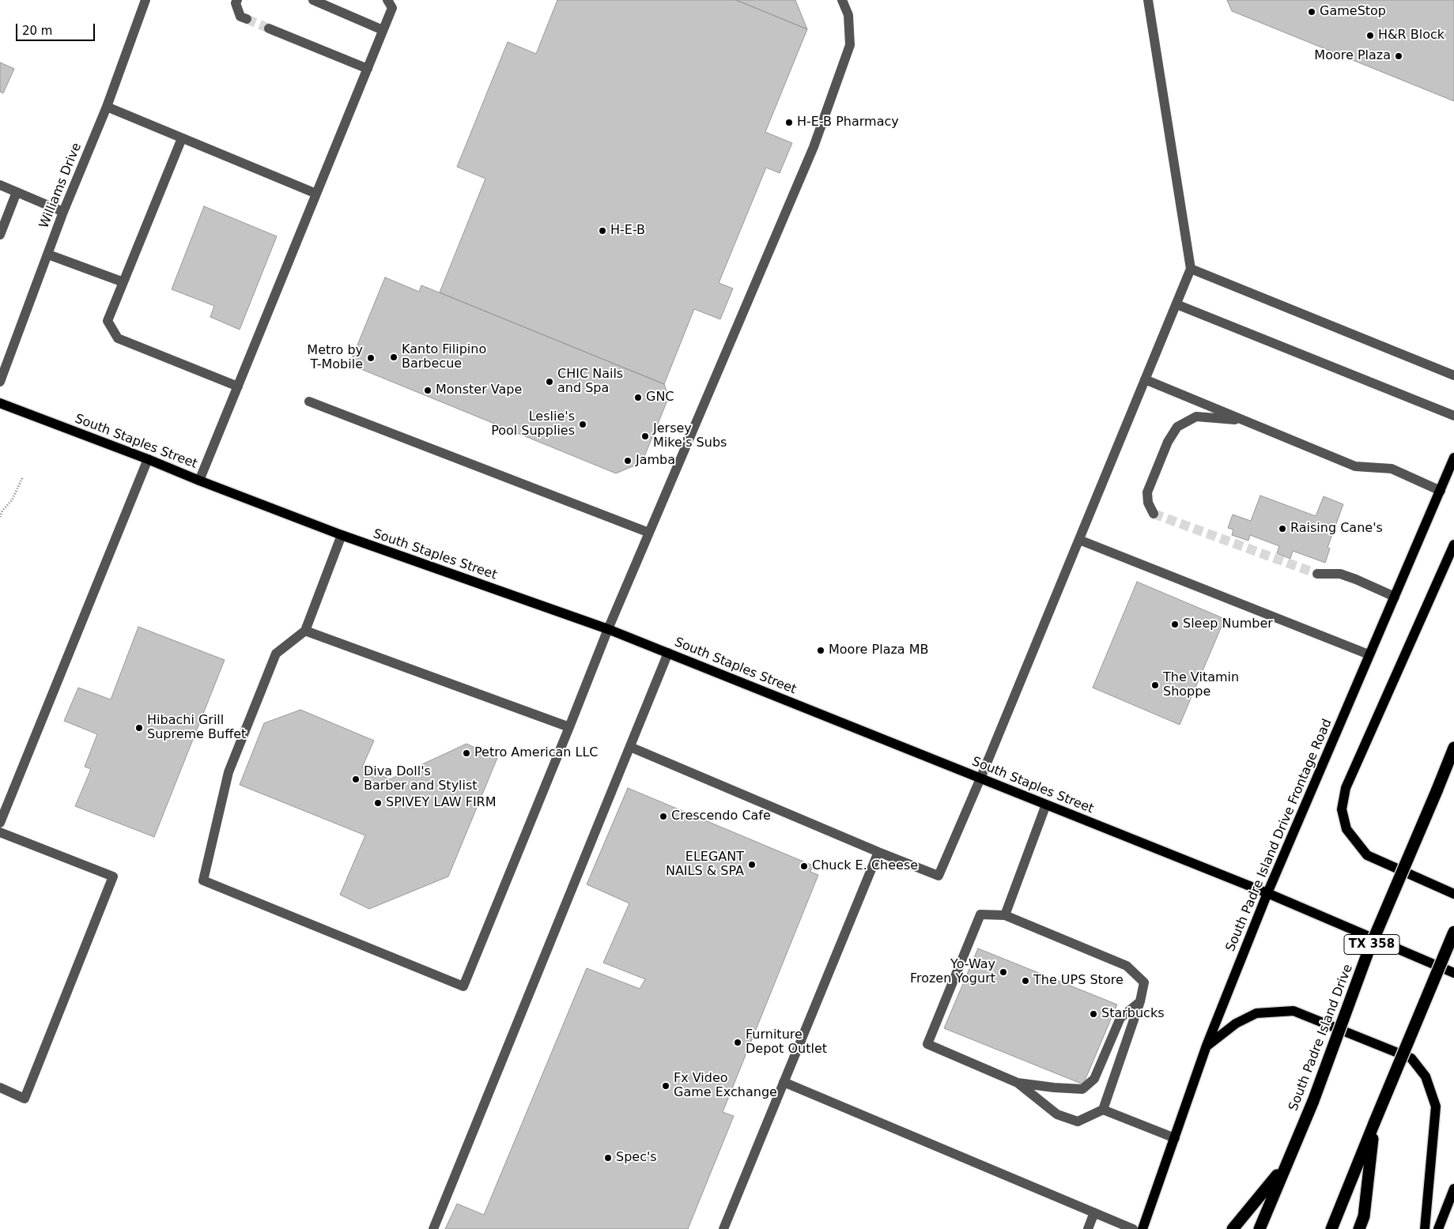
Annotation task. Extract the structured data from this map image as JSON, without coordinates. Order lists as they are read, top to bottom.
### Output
{
  "streets": {
    "highway": ["TX 358", "South Padre Island Drive"],
    "main road": ["South Staples Street", "South Padre Island Drive Frontage Road"],
    "street": ["Williams Drive"]
  },
  "crossings": [
    ["South Staples Street", "South Padre Island Drive Frontage Road"]
  ],
  "places": [
    "GameStop",
    "H&R Block",
    "Moore Plaza",
    "H-E-B Pharmacy",
    "H-E-B",
    "Kanto Filipino Barbecue",
    "Metro by T-Mobile",
    "CHIC Nails and Spa",
    "Monster Vape",
    "GNC",
    "Leslie's Pool Supplies",
    "Jersey Mike's Subs",
    "Jamba",
    "Raising Cane's",
    "Sleep Number",
    "Moore Plaza MB",
    "The Vitamin Shoppe",
    "Hibachi Grill Supreme Buffet",
    "Petro American LLC",
    "Diva Doll's Barber and Stylist",
    "SPIVEY LAW FIRM",
    "Crescendo Cafe",
    "ELEGANT NAILS & SPA",
    "Chuck E. Cheese",
    "Yo-Way Frozen Yogurt",
    "The UPS Store",
    "Starbucks",
    "Furniture Depot Outlet",
    "Fx Video Game Exchange",
    "Spec's"
  ],
  "scale_bar": "20 m"
}
